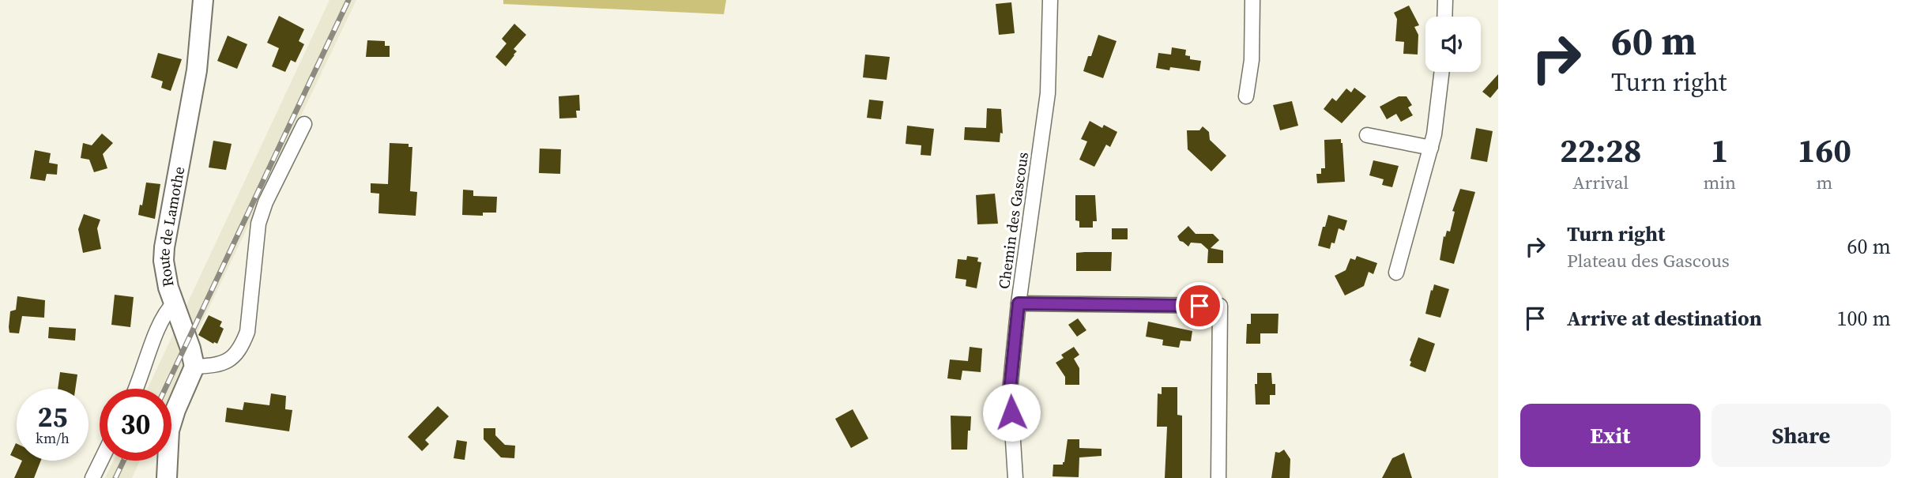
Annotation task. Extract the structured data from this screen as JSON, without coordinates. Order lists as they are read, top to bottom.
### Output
{
  "streets": {
    "street": ["Chemin des Gascous", "Route de Lamothe"]
  },
  "page": {
    "turn": ["60 m", "Turn right"],
    "eta": [
      "22:28",
      "Arrival",
      "1",
      "min",
      "160",
      "m"
    ],
    "list": [
      {
        "name": "Turn right",
        "note": "Plateau des Gascous",
        "value": "60 m"
      },
      {
        "name": "Arrive at destination",
        "value": "100 m"
      }
    ],
    "speed": "25 km/h",
    "limit": "30",
    "buttons": ["Exit", "Share"]
  }
}
